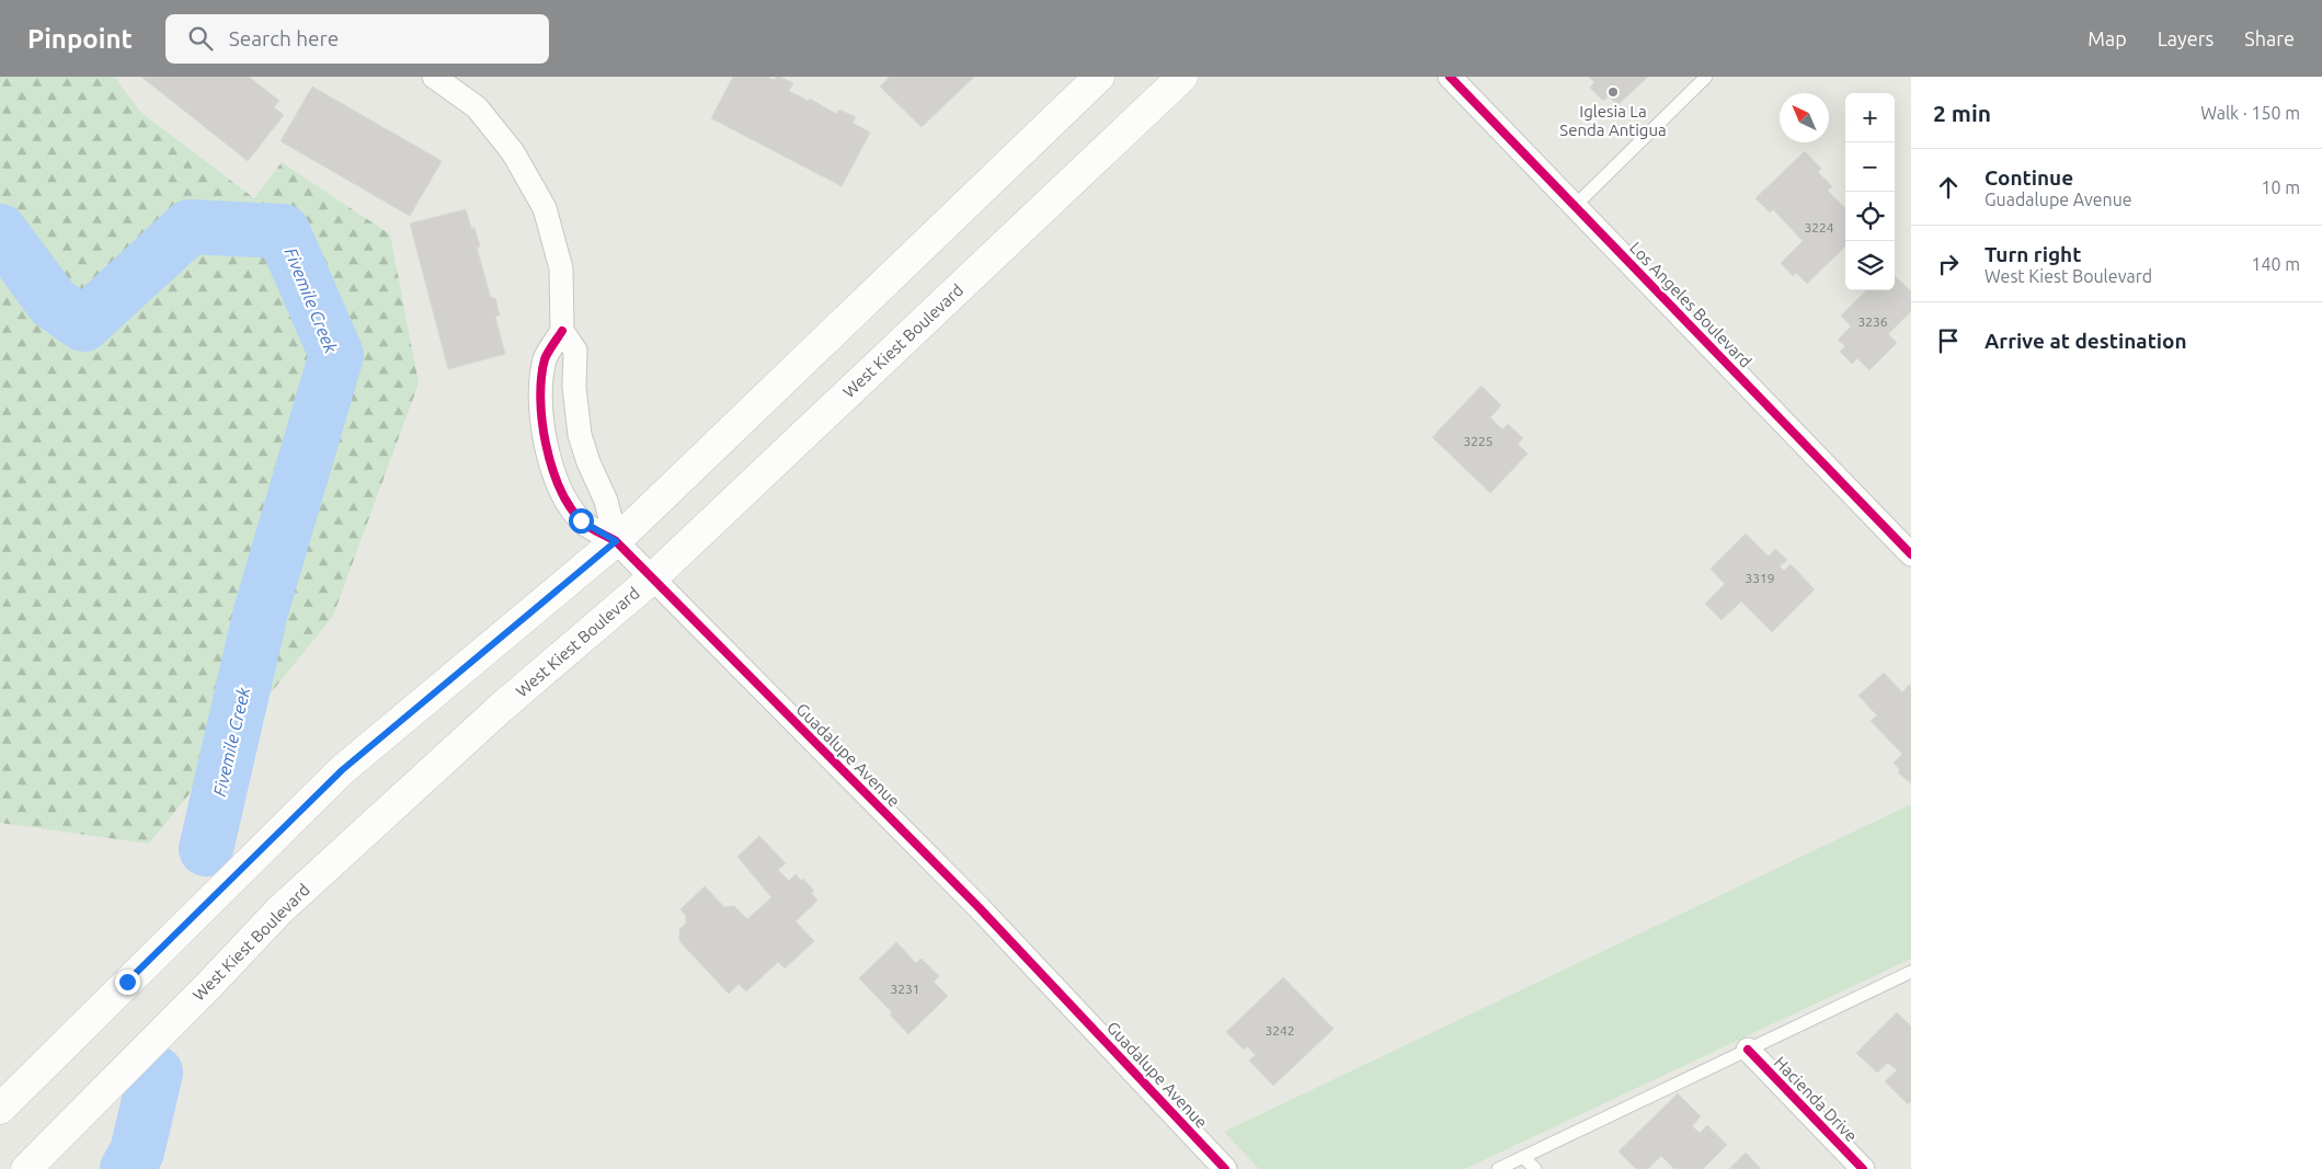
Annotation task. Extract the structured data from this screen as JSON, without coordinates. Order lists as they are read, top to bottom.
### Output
{
  "streets": {
    "main road": ["West Kiest Boulevard"],
    "street": ["Los Angeles Boulevard", "Guadalupe Avenue", "Hacienda Drive"]
  },
  "crossings": [
    ["West Kiest Boulevard", "Guadalupe Avenue"]
  ],
  "water": ["Fivemile Creek"],
  "places": ["Iglesia La Senda Antigua"],
  "house_numbers": [
    "3224",
    "3236",
    "3225",
    "3319",
    "3231",
    "3242"
  ],
  "north": "top left",
  "page": {
    "header": "Pinpoint",
    "search": "Search here",
    "nav": ["Map", "Layers", "Share"],
    "heading": ["2 min", "Walk · 150 m"],
    "map_buttons": ["+", "−"],
    "list": [
      ["Continue", "Guadalupe Avenue", "10 m"],
      ["Turn right", "West Kiest Boulevard", "140 m"],
      "Arrive at destination"
    ]
  }
}
